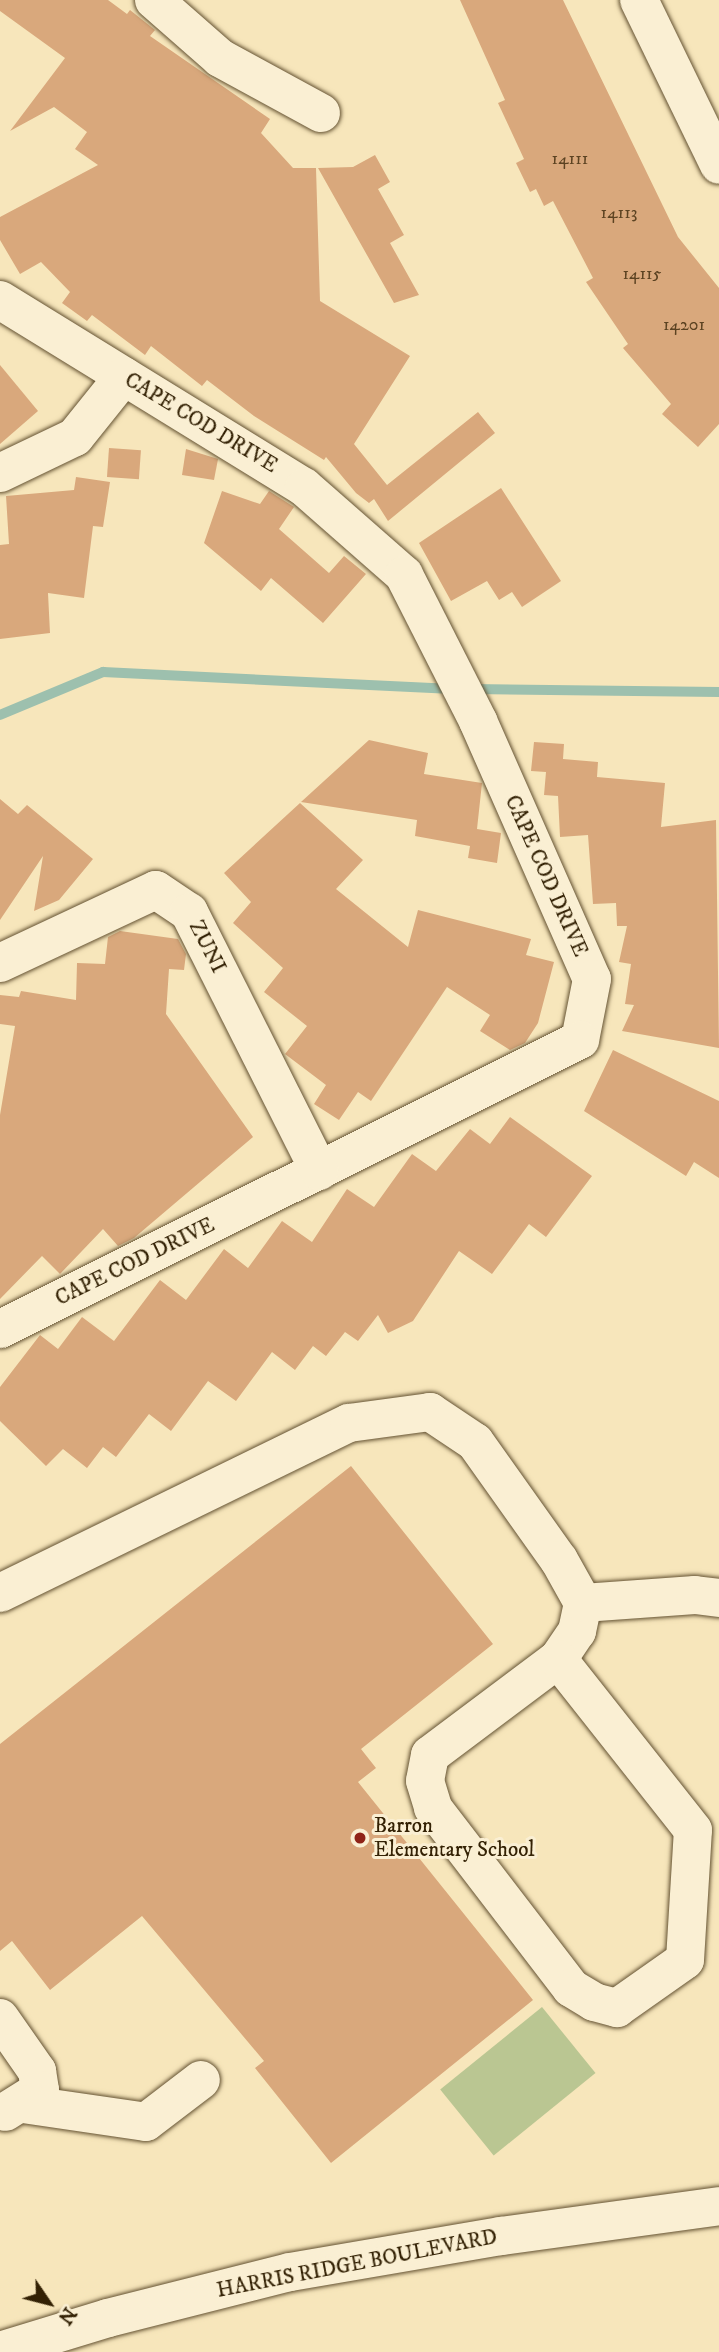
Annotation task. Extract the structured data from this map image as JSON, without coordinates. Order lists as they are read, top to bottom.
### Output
{
  "streets": {
    "street": ["CAPE COD DRIVE", "ZUNI", "HARRIS RIDGE BOULEVARD"]
  },
  "crossings": [
    ["CAPE COD DRIVE", "ZUNI"]
  ],
  "places": ["Barron Elementary School"],
  "house_numbers": [
    "14111",
    "14113",
    "14115",
    "14201"
  ],
  "north": "bottom right"
}
